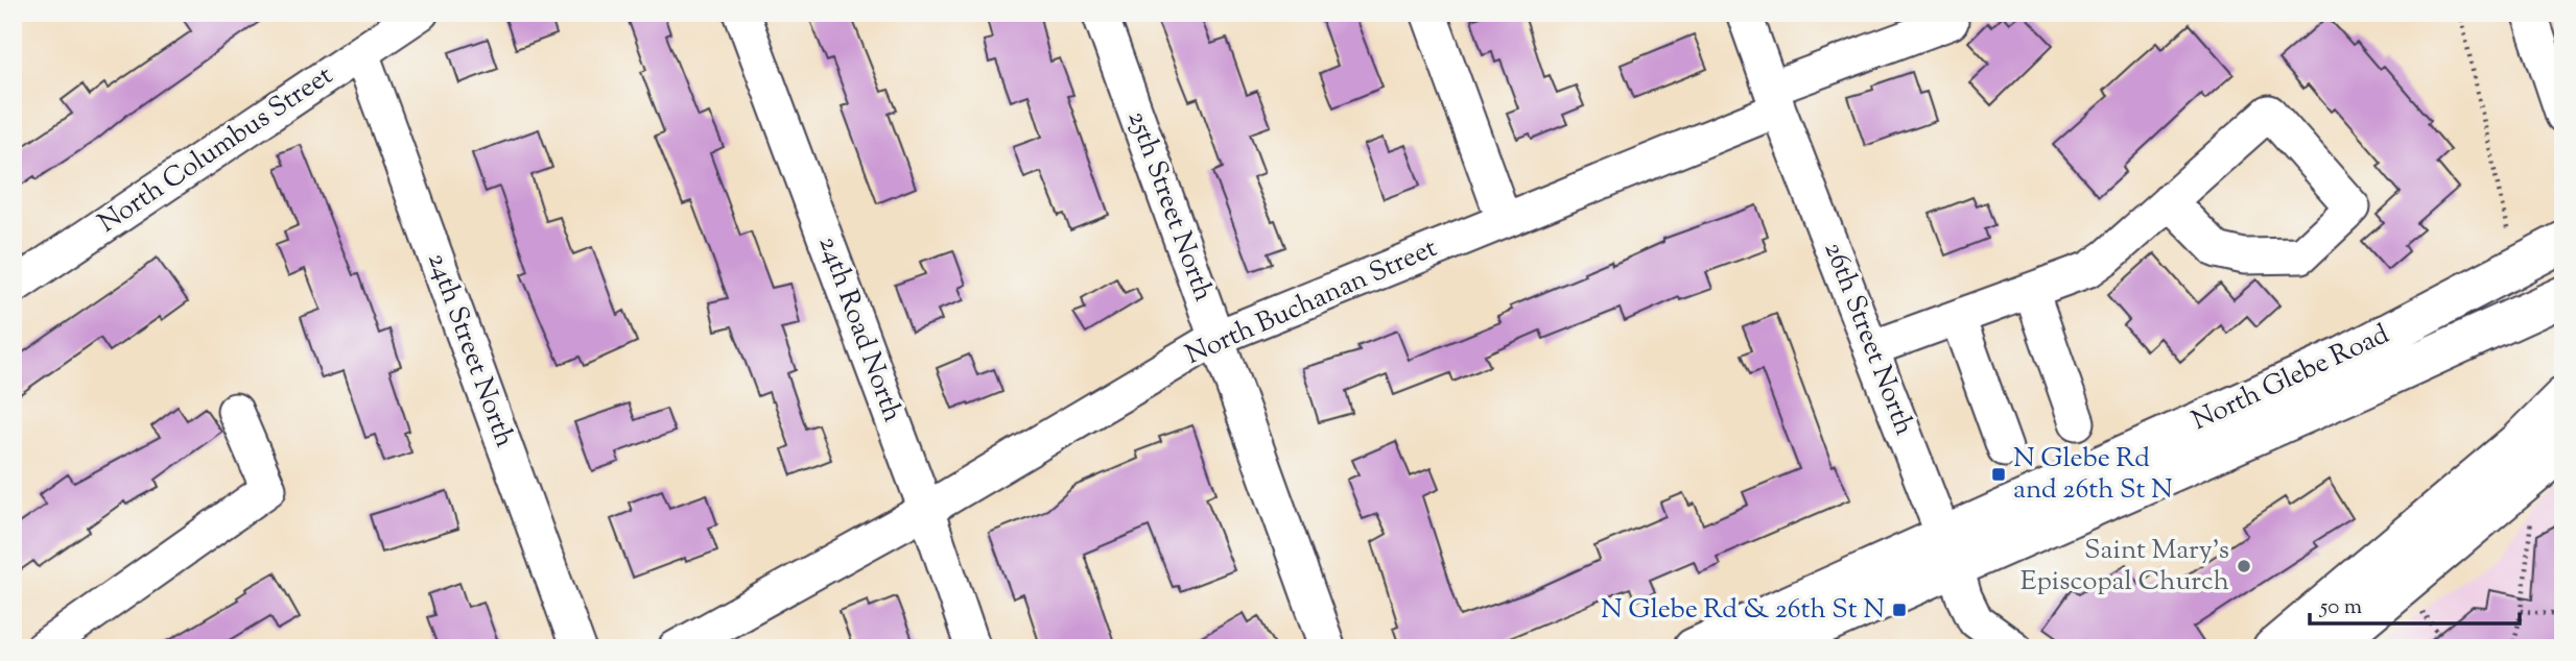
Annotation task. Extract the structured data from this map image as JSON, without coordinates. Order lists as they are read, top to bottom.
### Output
{
  "streets": {
    "main road": ["North Glebe Road"],
    "street": [
      "North Columbus Street",
      "25th Street North",
      "North Buchanan Street",
      "24th Road North",
      "26th Street North",
      "24th Street North"
    ]
  },
  "crossings": [
    ["North Columbus Street", "24th Street North"],
    ["25th Street North", "North Buchanan Street"],
    ["North Buchanan Street", "24th Road North"],
    ["North Buchanan Street", "26th Street North"],
    ["26th Street North", "North Glebe Road"]
  ],
  "places": {
    "transit": ["N Glebe Rd and 26th St N", "N Glebe Rd & 26th St N"],
    "other": ["Saint Mary's Episcopal Church"]
  },
  "scale_bar": "50 m"
}
